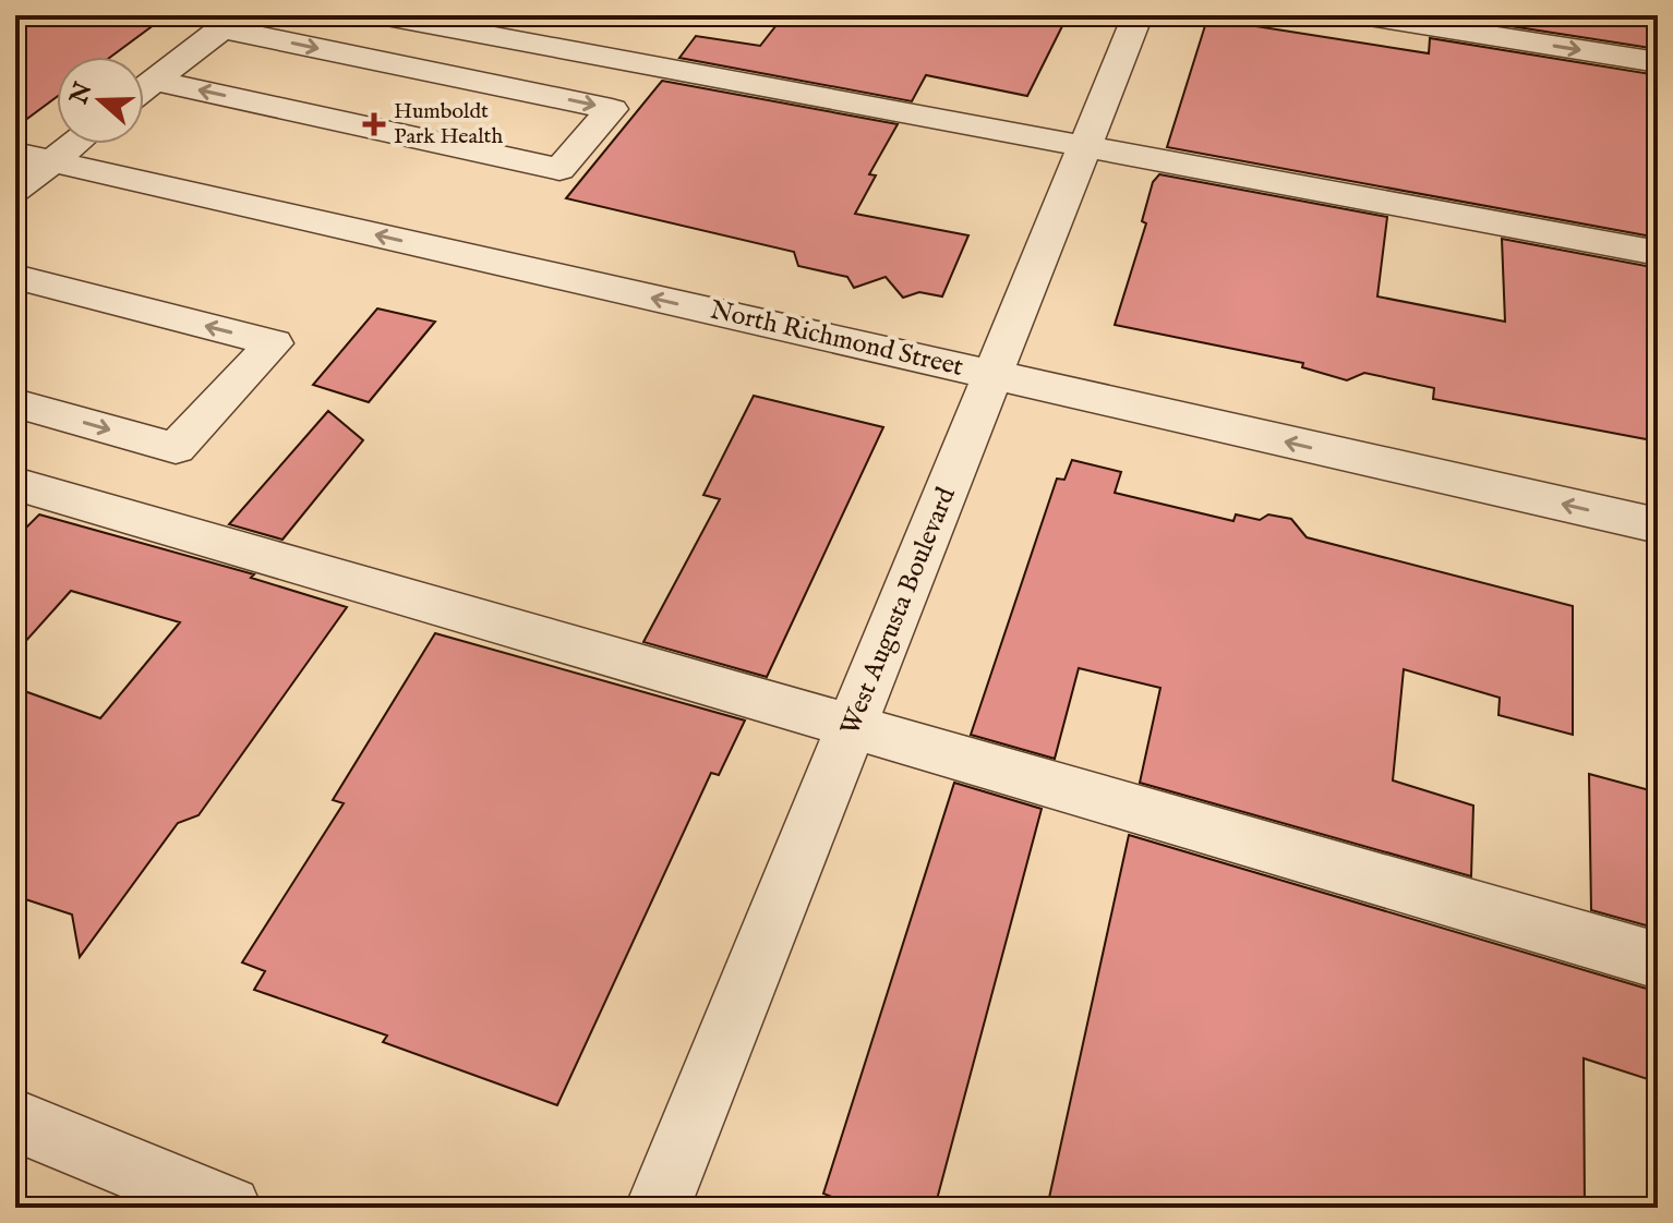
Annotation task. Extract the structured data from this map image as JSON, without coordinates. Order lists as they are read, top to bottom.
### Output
{
  "streets": {
    "street": ["North Richmond Street", "West Augusta Boulevard"]
  },
  "crossings": [
    ["North Richmond Street", "West Augusta Boulevard"]
  ],
  "places": {
    "health": ["Humboldt Park Health"]
  },
  "north": "left"
}
